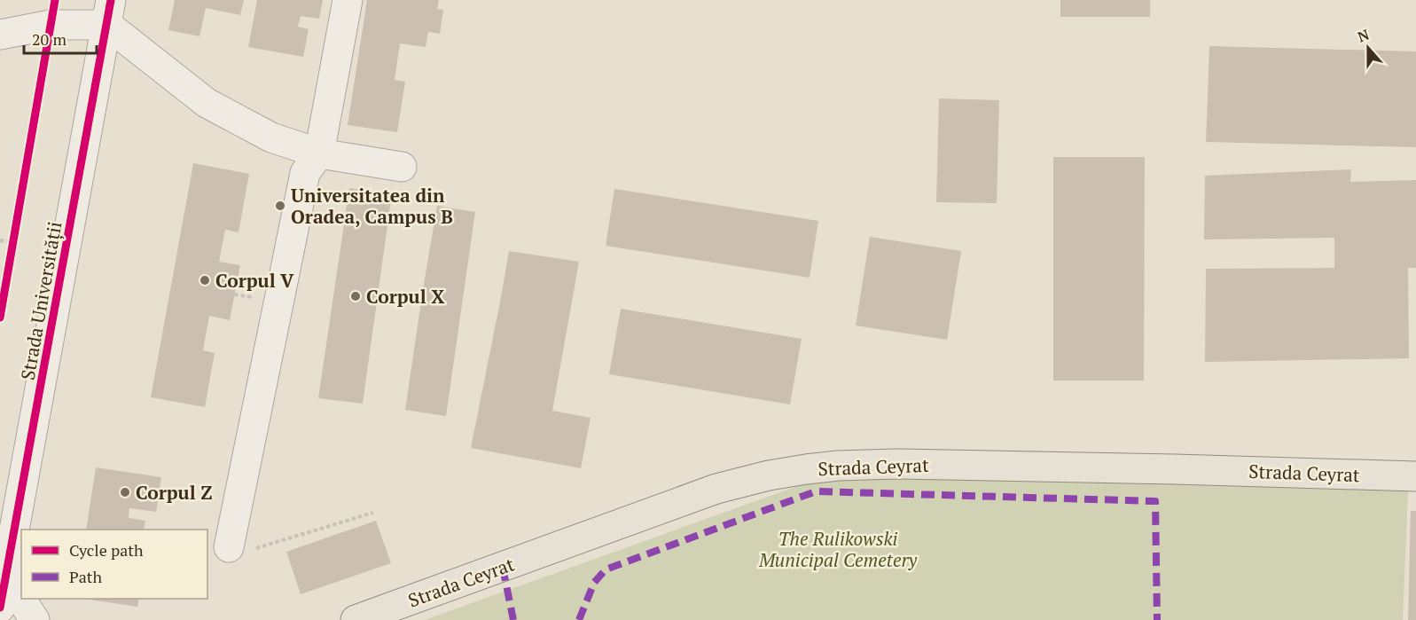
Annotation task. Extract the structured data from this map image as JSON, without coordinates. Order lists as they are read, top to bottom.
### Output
{
  "streets": {
    "main road": ["Strada Ceyrat"],
    "street": ["Strada Universității"]
  },
  "parks": ["The Rulikowski Municipal Cemetery"],
  "places": [
    "Universitatea din Oradea, Campus B",
    "Corpul V",
    "Corpul X",
    "Corpul Z"
  ],
  "legend": ["Cycle path", "Path"],
  "scale_bar": "20 m",
  "north": "top"
}
